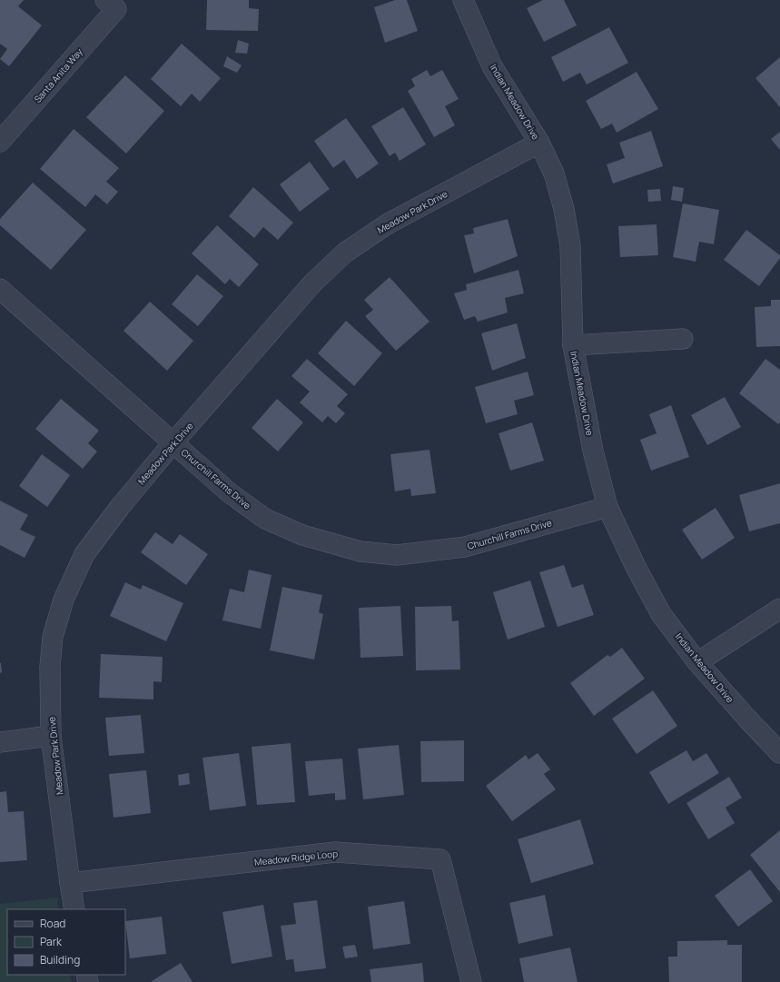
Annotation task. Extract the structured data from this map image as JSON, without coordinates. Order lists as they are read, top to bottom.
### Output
{
  "streets": {
    "street": [
      "Santa Anita Way",
      "Indian Meadow Drive",
      "Meadow Park Drive",
      "Churchill Farms Drive",
      "Meadow Ridge Loop"
    ]
  },
  "crossings": [
    ["Indian Meadow Drive", "Meadow Park Drive"],
    ["Indian Meadow Drive", "Churchill Farms Drive"],
    ["Meadow Park Drive", "Churchill Farms Drive"],
    ["Meadow Park Drive", "Meadow Ridge Loop"]
  ],
  "legend": ["Road", "Park", "Building"]
}
